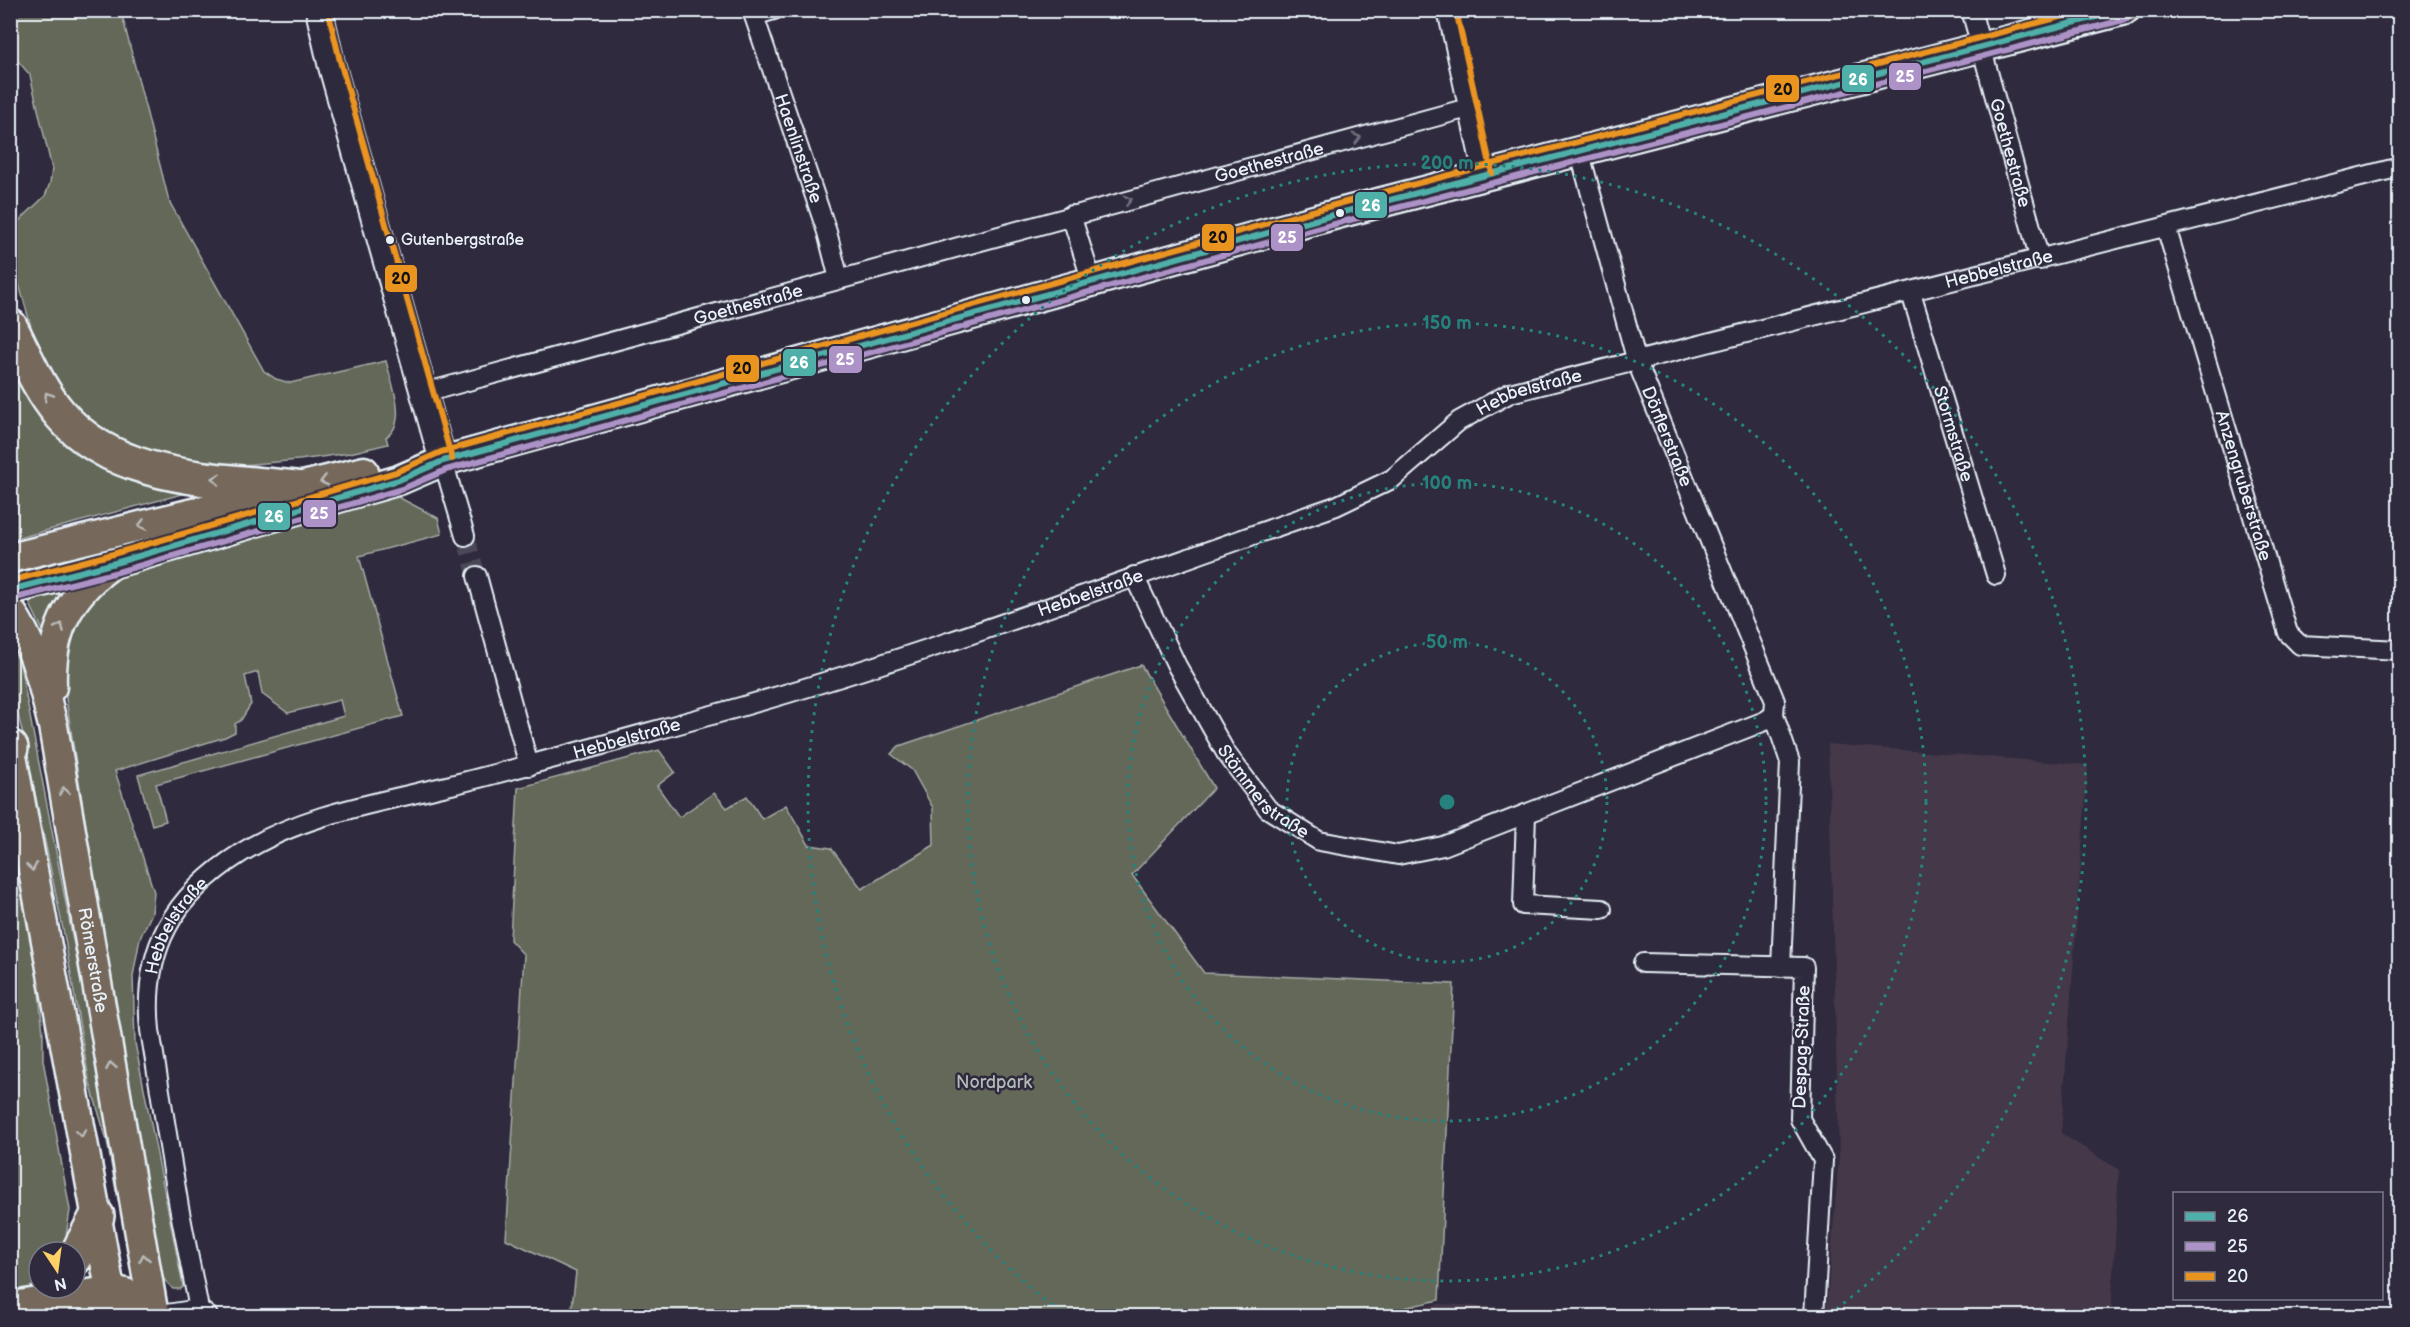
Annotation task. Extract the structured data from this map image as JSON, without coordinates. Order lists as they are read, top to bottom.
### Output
{
  "streets": {
    "main road": ["Römerstraße"],
    "street": [
      "Haenlinstraße",
      "Goethestraße",
      "Hebbelstraße",
      "Stormstraße",
      "Dörflerstraße",
      "Anzengruberstraße",
      "Stömmerstraße",
      "Despag-Straße"
    ]
  },
  "crossings": [
    ["Haenlinstraße", "Goethestraße"],
    ["Goethestraße", "Hebbelstraße"],
    ["Hebbelstraße", "Stormstraße"],
    ["Hebbelstraße", "Dörflerstraße"],
    ["Hebbelstraße", "Anzengruberstraße"],
    ["Hebbelstraße", "Stömmerstraße"],
    ["Hebbelstraße", "Römerstraße"],
    ["Dörflerstraße", "Stömmerstraße"],
    ["Dörflerstraße", "Despag-Straße"]
  ],
  "parks": ["Nordpark"],
  "places": ["Gutenbergstraße"],
  "lines": ["transit line 26", "transit line 20", "transit line 25"],
  "legend": ["26", "25", "20"],
  "north": "bottom",
  "rings": [
    "200 m",
    "150 m",
    "100 m",
    "50 m"
  ]
}
